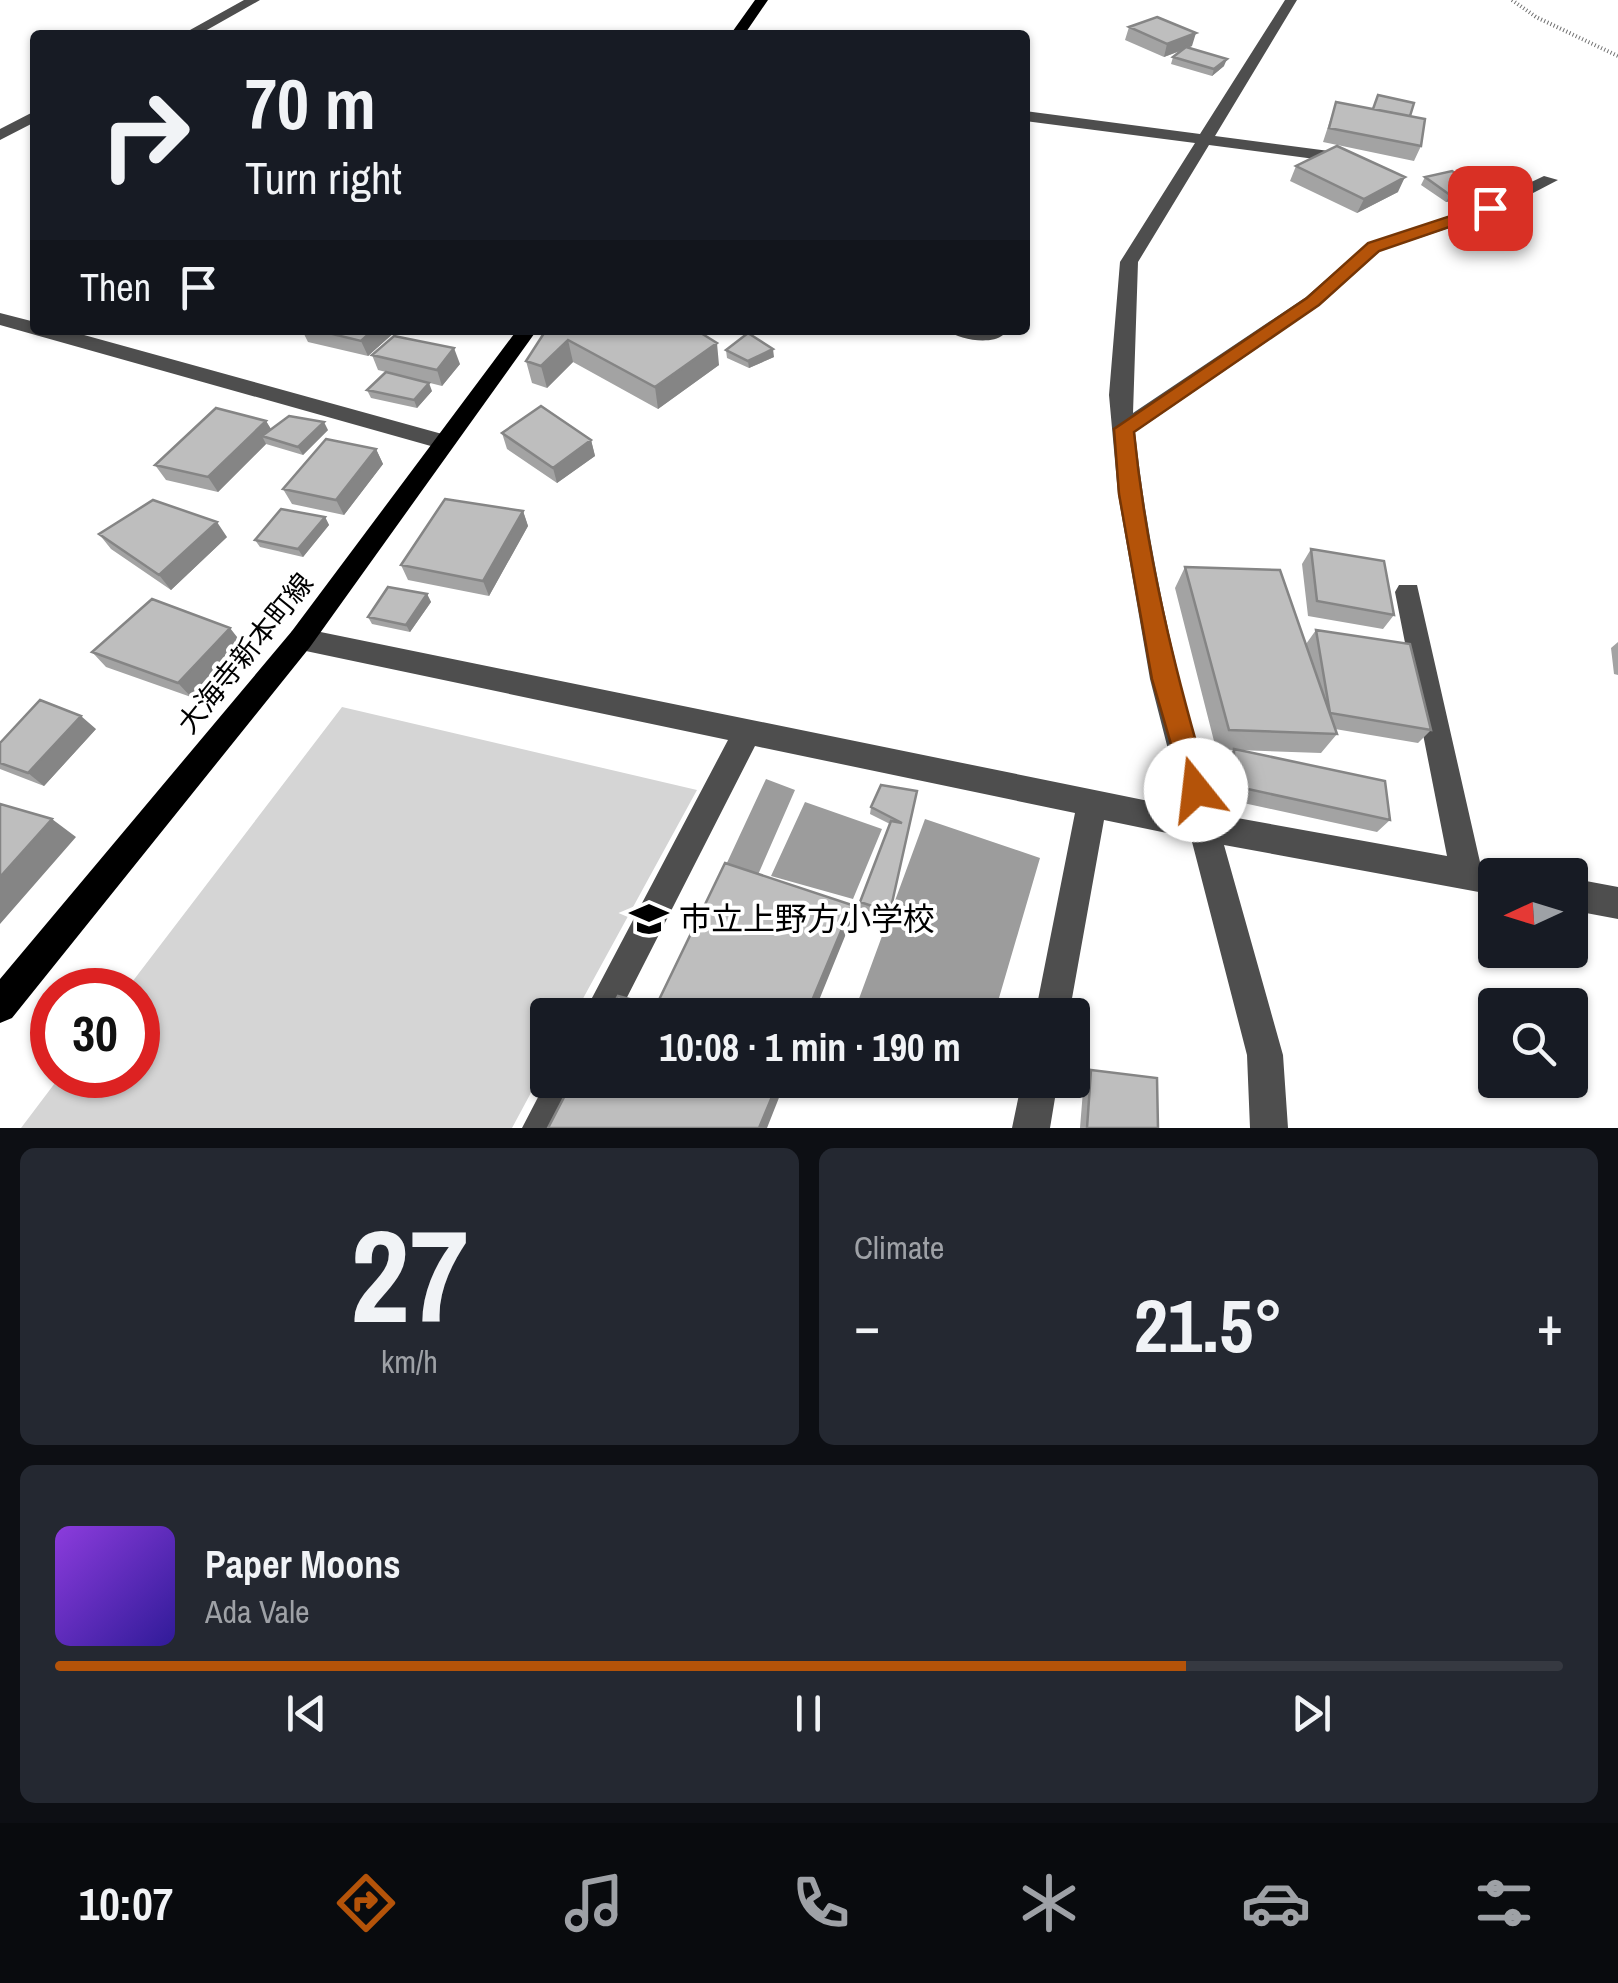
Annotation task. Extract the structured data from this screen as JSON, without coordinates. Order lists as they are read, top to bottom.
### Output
{
  "streets": {
    "main road": ["大海寺新本町線"]
  },
  "places": {
    "school or university": ["市立上野方小学校"]
  },
  "north": "left",
  "page": {
    "turn": ["70 m", "Turn right"],
    "then": "Then",
    "limit": "30",
    "trip": "10:08 · 1 min · 190 m",
    "tile": [
      ["27", "km/h"],
      "Climate"
    ],
    "heat": ["−", "21.5°", "+"],
    "song": ["Paper Moons", "Ada Vale"],
    "tabs": "10:07"
  }
}
